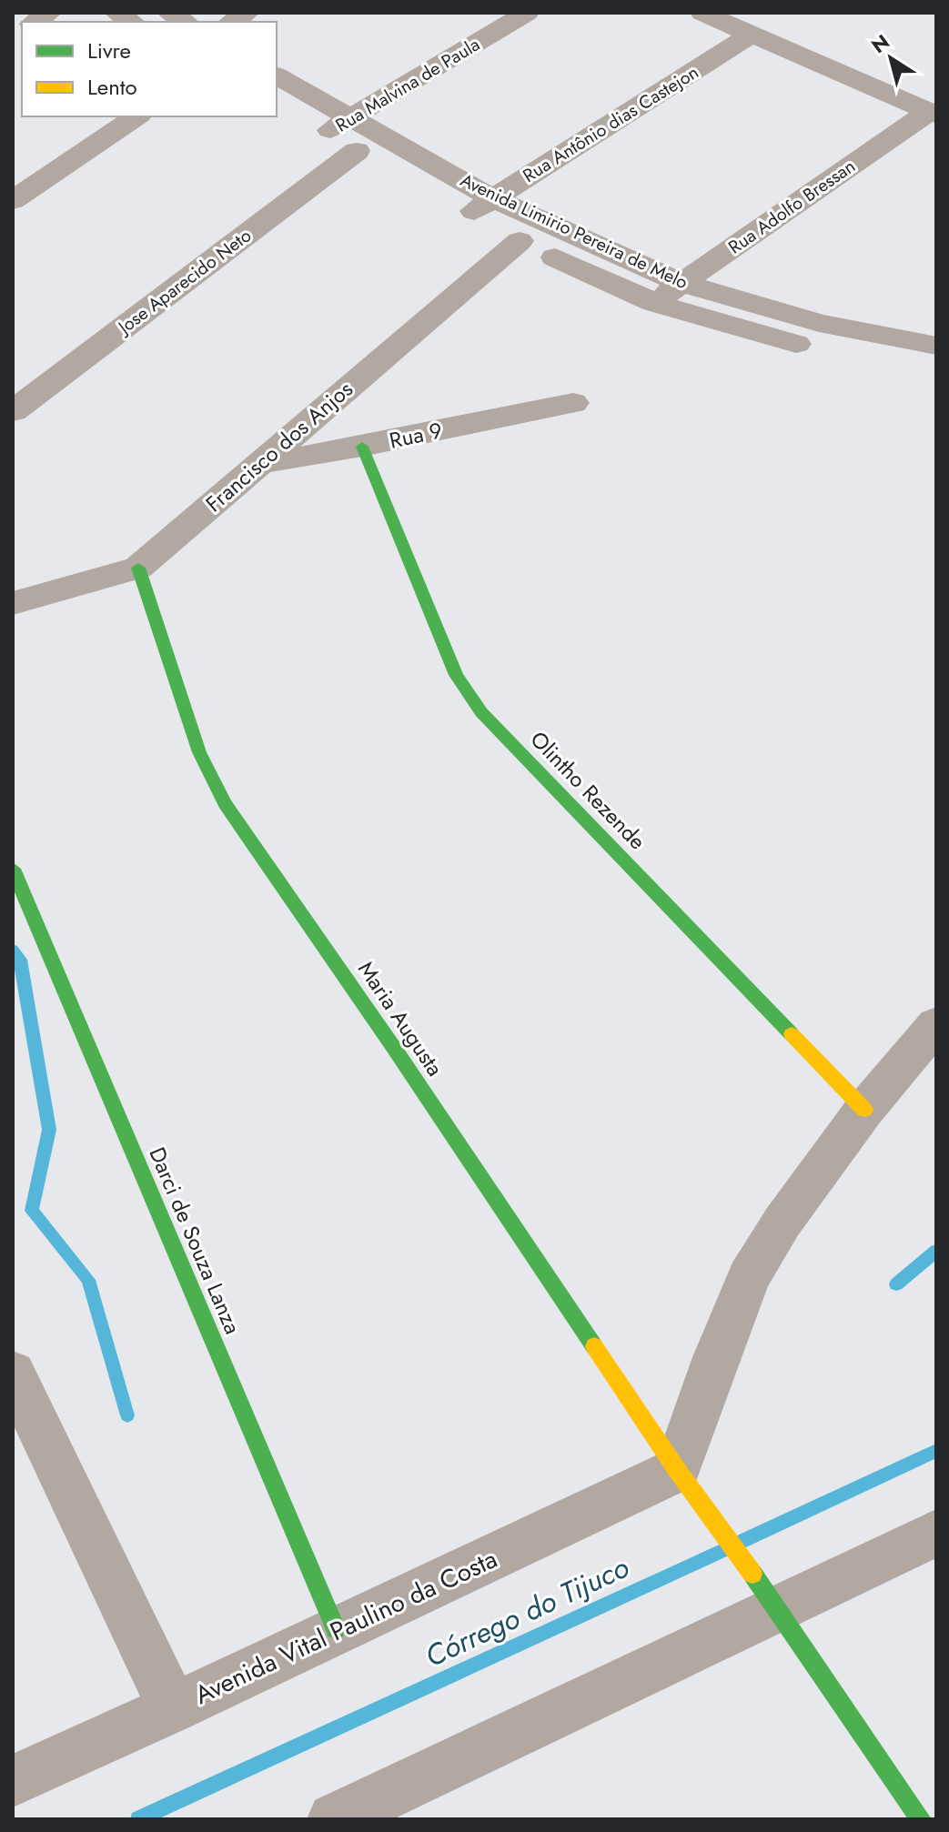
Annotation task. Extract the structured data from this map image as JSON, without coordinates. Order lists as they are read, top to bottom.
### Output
{
  "streets": {
    "street": [
      "Rua Malvina de Paula",
      "Rua Antônio dias Castejon",
      "Rua Adolfo Bressan",
      "Avenida Limirio Pereira de Melo",
      "Jose Aparecido Neto",
      "Rua 9",
      "Francisco dos Anjos",
      "Olintho Rezende",
      "Maria Augusta",
      "Darci de Souza Lanza",
      "Avenida Vital Paulino da Costa"
    ]
  },
  "crossings": [
    ["Rua Malvina de Paula", "Avenida Limirio Pereira de Melo"],
    ["Rua Antônio dias Castejon", "Avenida Limirio Pereira de Melo"],
    ["Rua Adolfo Bressan", "Avenida Limirio Pereira de Melo"],
    ["Avenida Limirio Pereira de Melo", "Jose Aparecido Neto"],
    ["Avenida Limirio Pereira de Melo", "Francisco dos Anjos"],
    ["Rua 9", "Francisco dos Anjos"],
    ["Rua 9", "Olintho Rezende"],
    ["Francisco dos Anjos", "Maria Augusta"],
    ["Maria Augusta", "Avenida Vital Paulino da Costa"],
    ["Darci de Souza Lanza", "Avenida Vital Paulino da Costa"]
  ],
  "water": ["Córrego do Tijuco"],
  "legend": ["Livre", "Lento"],
  "north": "top left"
}
